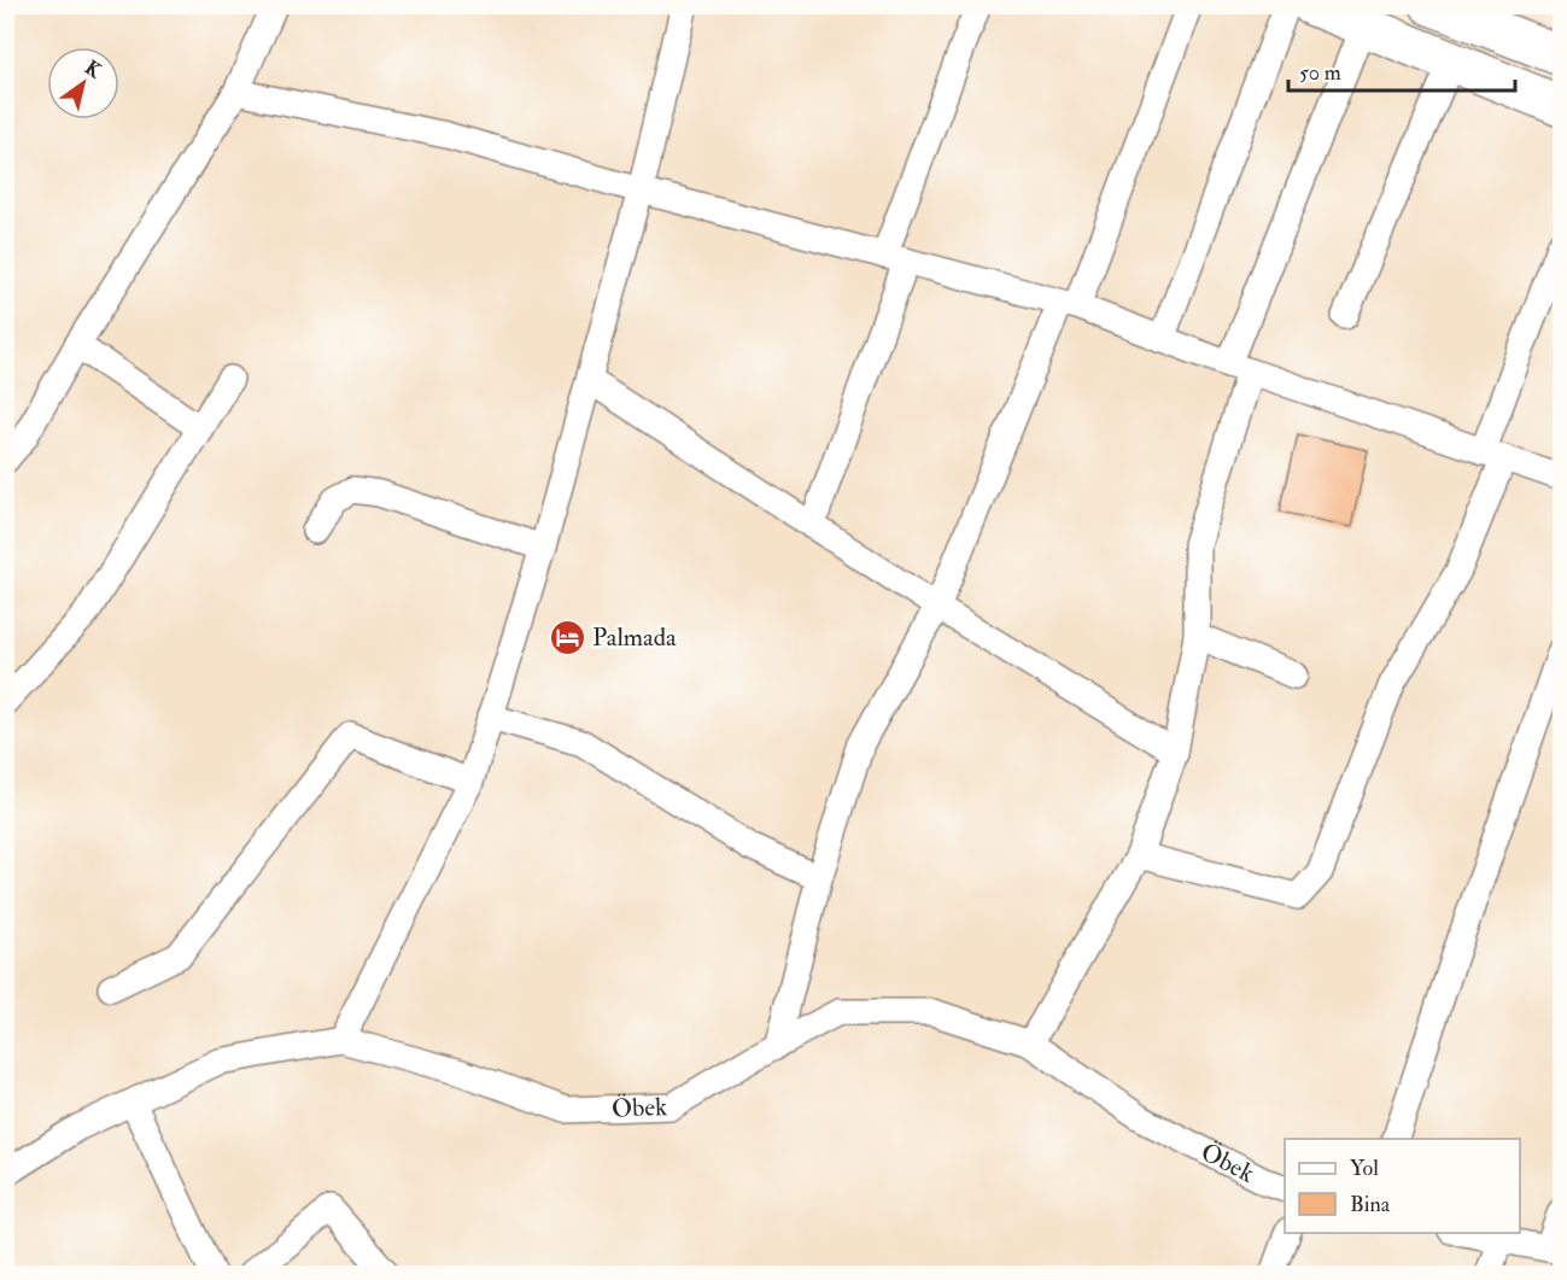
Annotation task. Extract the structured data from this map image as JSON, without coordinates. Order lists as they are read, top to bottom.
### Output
{
  "streets": {
    "street": ["Öbek"]
  },
  "places": {
    "hotel": ["Palmada"]
  },
  "legend": ["Yol", "Bina"],
  "scale_bar": "50 m",
  "north": "top right"
}
